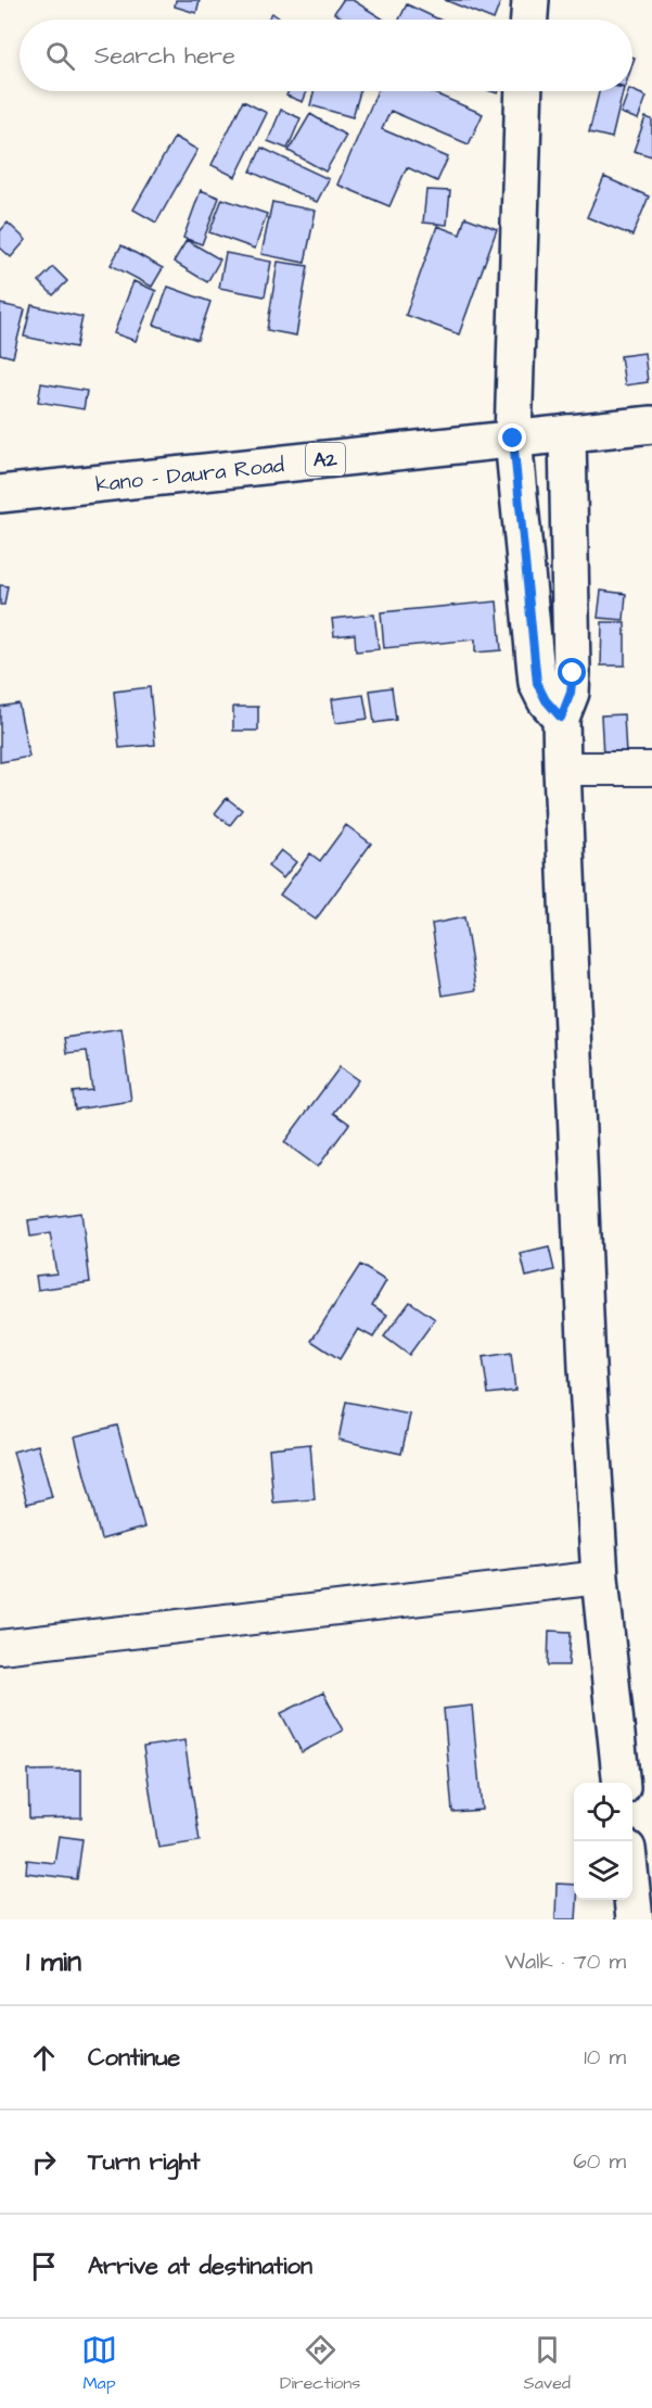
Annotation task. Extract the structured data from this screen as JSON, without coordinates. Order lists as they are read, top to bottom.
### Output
{
  "streets": {
    "main road": ["A2", "kano - Daura Road"]
  },
  "page": {
    "search": "Search here",
    "heading": ["1 min", "Walk · 70 m"],
    "list": [
      ["Continue", "10 m"],
      ["Turn right", "60 m"],
      "Arrive at destination"
    ],
    "nav": ["Map", "Directions", "Saved"]
  }
}
